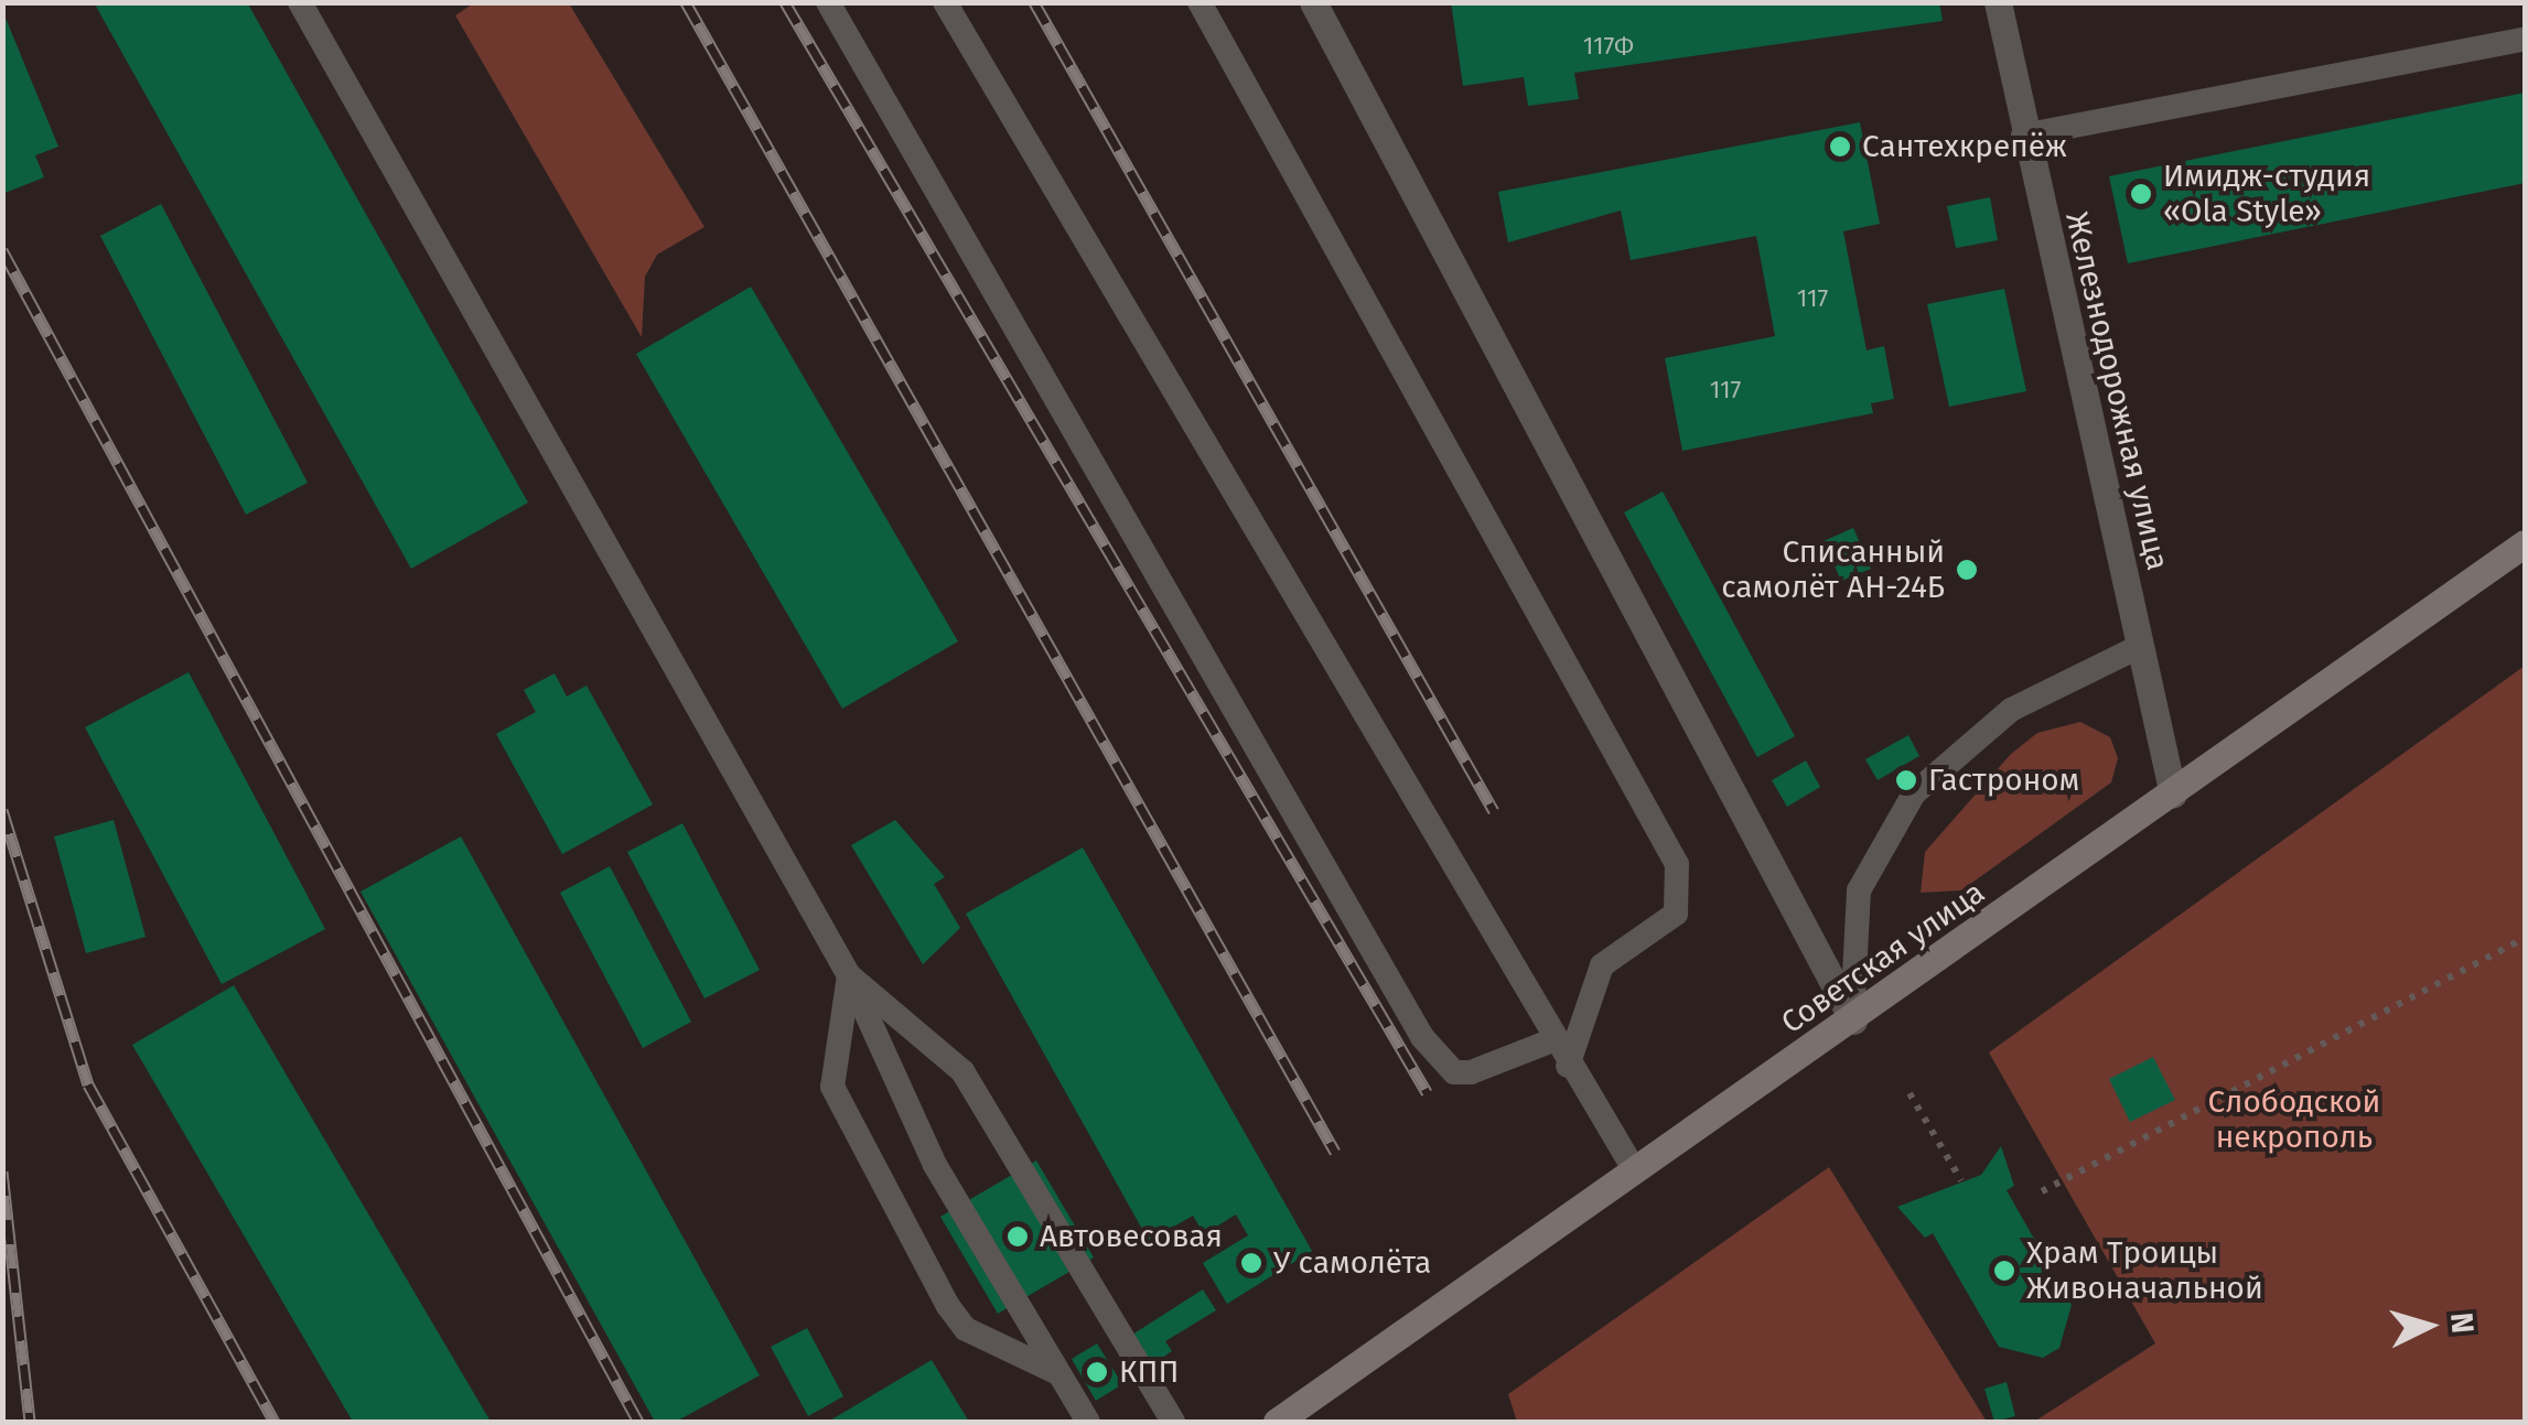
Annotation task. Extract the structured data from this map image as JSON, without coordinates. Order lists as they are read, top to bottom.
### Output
{
  "streets": {
    "main road": ["Советская улица"],
    "street": ["Железнодорожная улица"]
  },
  "crossings": [
    ["Железнодорожная улица", "Советская улица"]
  ],
  "parks": ["Слободской некрополь"],
  "places": [
    "Сантехкрепёж",
    "Имидж-студия «Ola Style»",
    "Списанный самолёт АН-24Б",
    "Гастроном",
    "Автовесовая",
    "У самолёта",
    "Храм Троицы Живоначальной",
    "КПП"
  ],
  "house_numbers": ["117Ф", "117", "117"],
  "north": "right"
}
